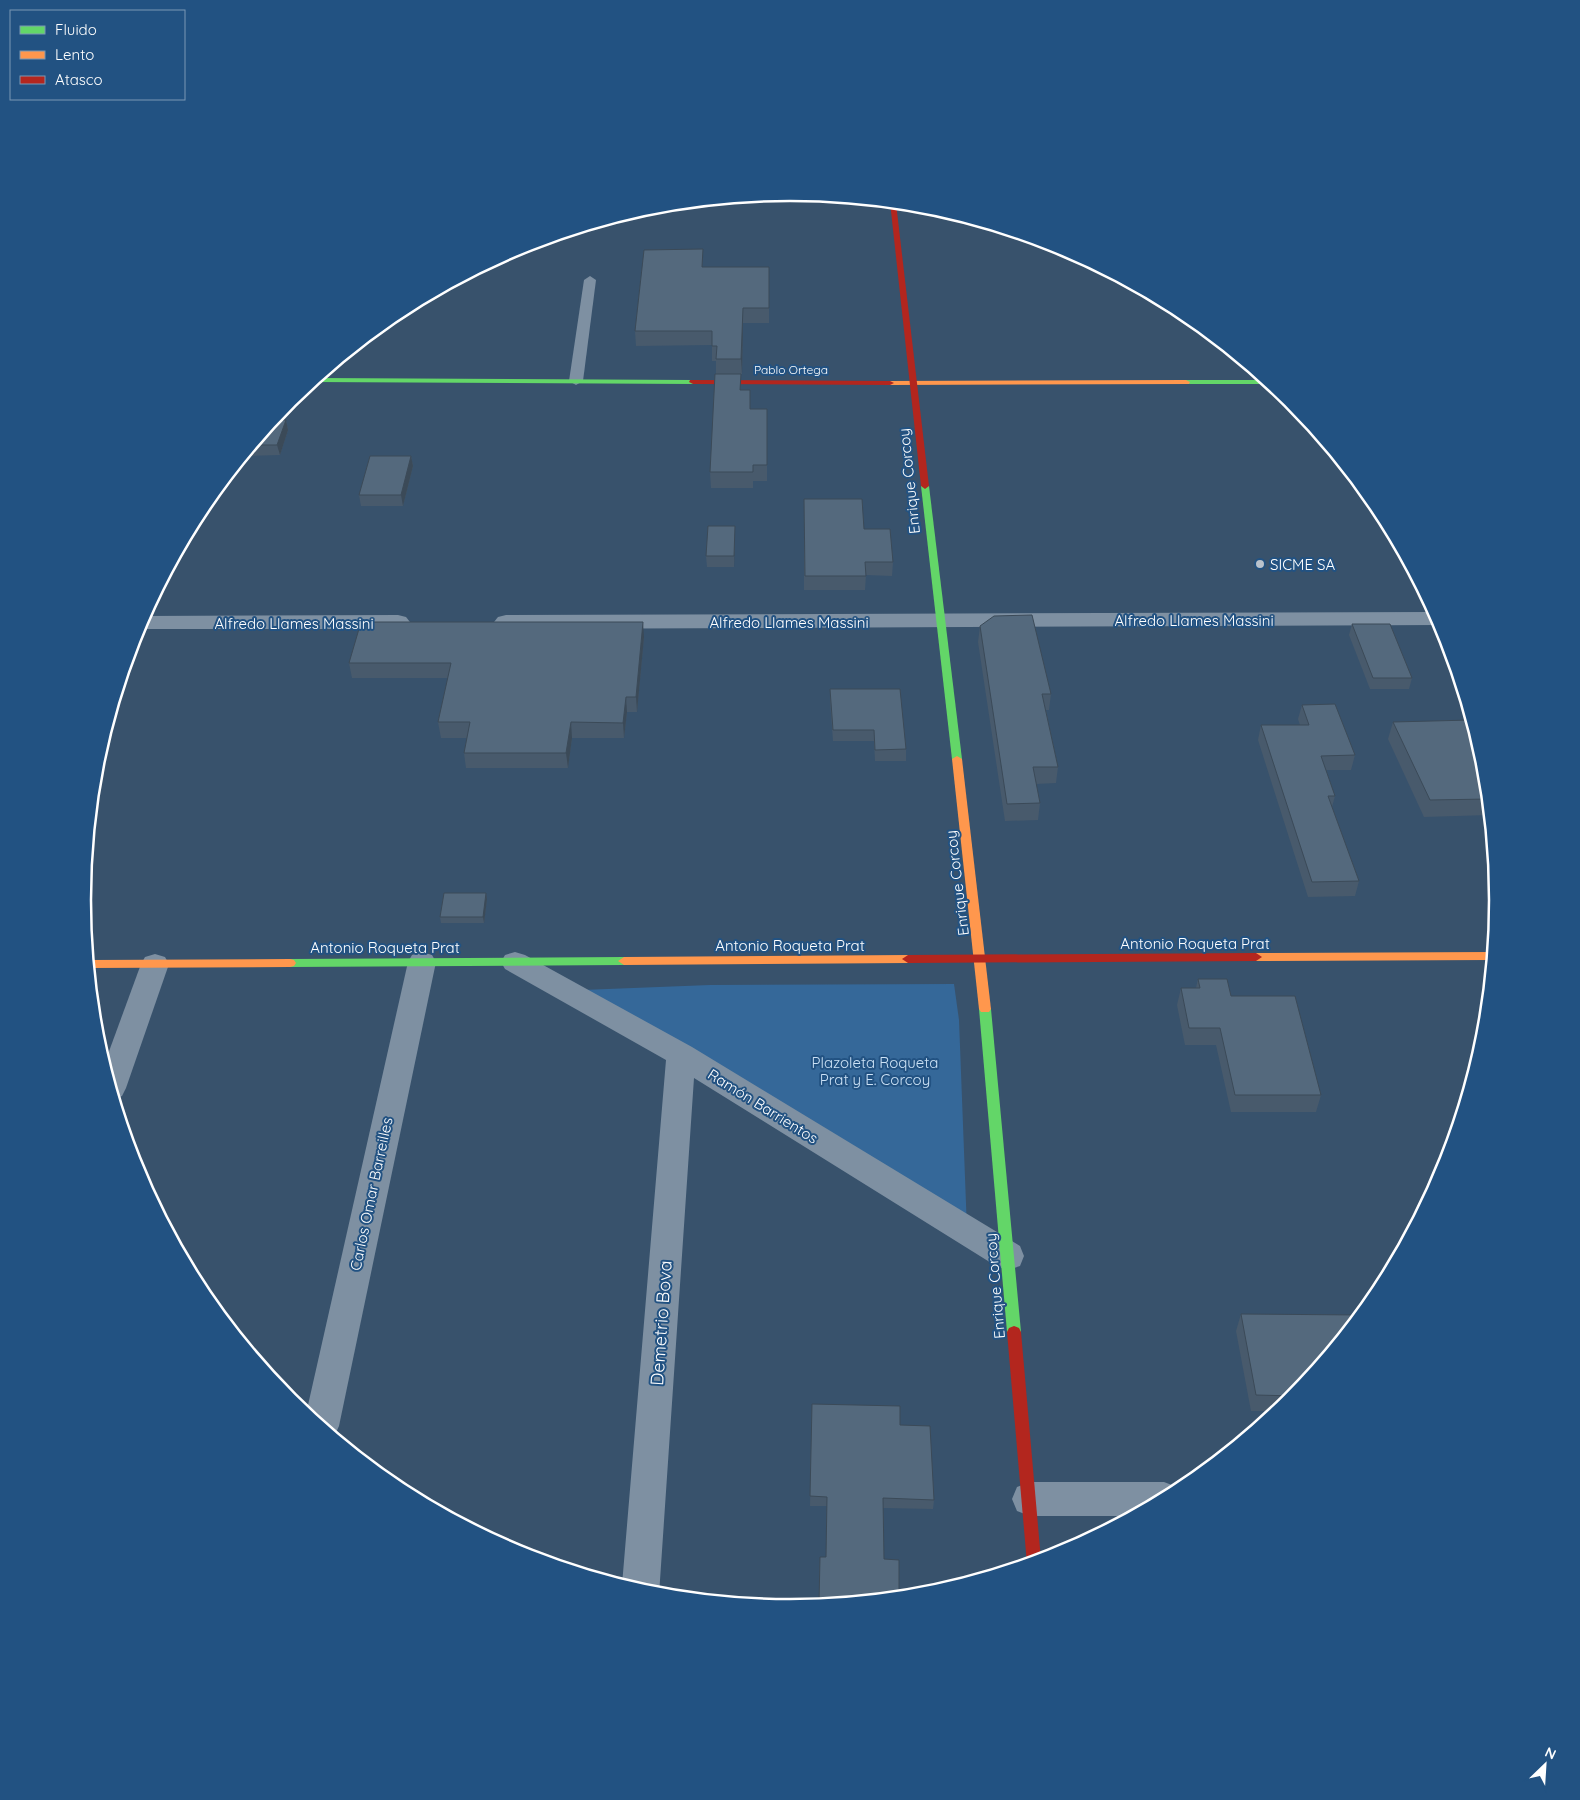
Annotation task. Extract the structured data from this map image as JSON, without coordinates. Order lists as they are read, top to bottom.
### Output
{
  "streets": {
    "street": [
      "Pablo Ortega",
      "Enrique Corcoy",
      "Alfredo Llames Massini",
      "Antonio Roqueta Prat",
      "Ramón Barrientos",
      "Carlos Omar Barreilles",
      "Demetrio Bova"
    ]
  },
  "crossings": [
    ["Pablo Ortega", "Enrique Corcoy"],
    ["Enrique Corcoy", "Alfredo Llames Massini"],
    ["Enrique Corcoy", "Antonio Roqueta Prat"],
    ["Enrique Corcoy", "Ramón Barrientos"],
    ["Antonio Roqueta Prat", "Ramón Barrientos"],
    ["Antonio Roqueta Prat", "Carlos Omar Barreilles"],
    ["Ramón Barrientos", "Demetrio Bova"]
  ],
  "parks": ["Plazoleta Roqueta Prat y E. Corcoy"],
  "places": ["SICME SA"],
  "legend": ["Fluido", "Lento", "Atasco"],
  "north": "top right"
}
